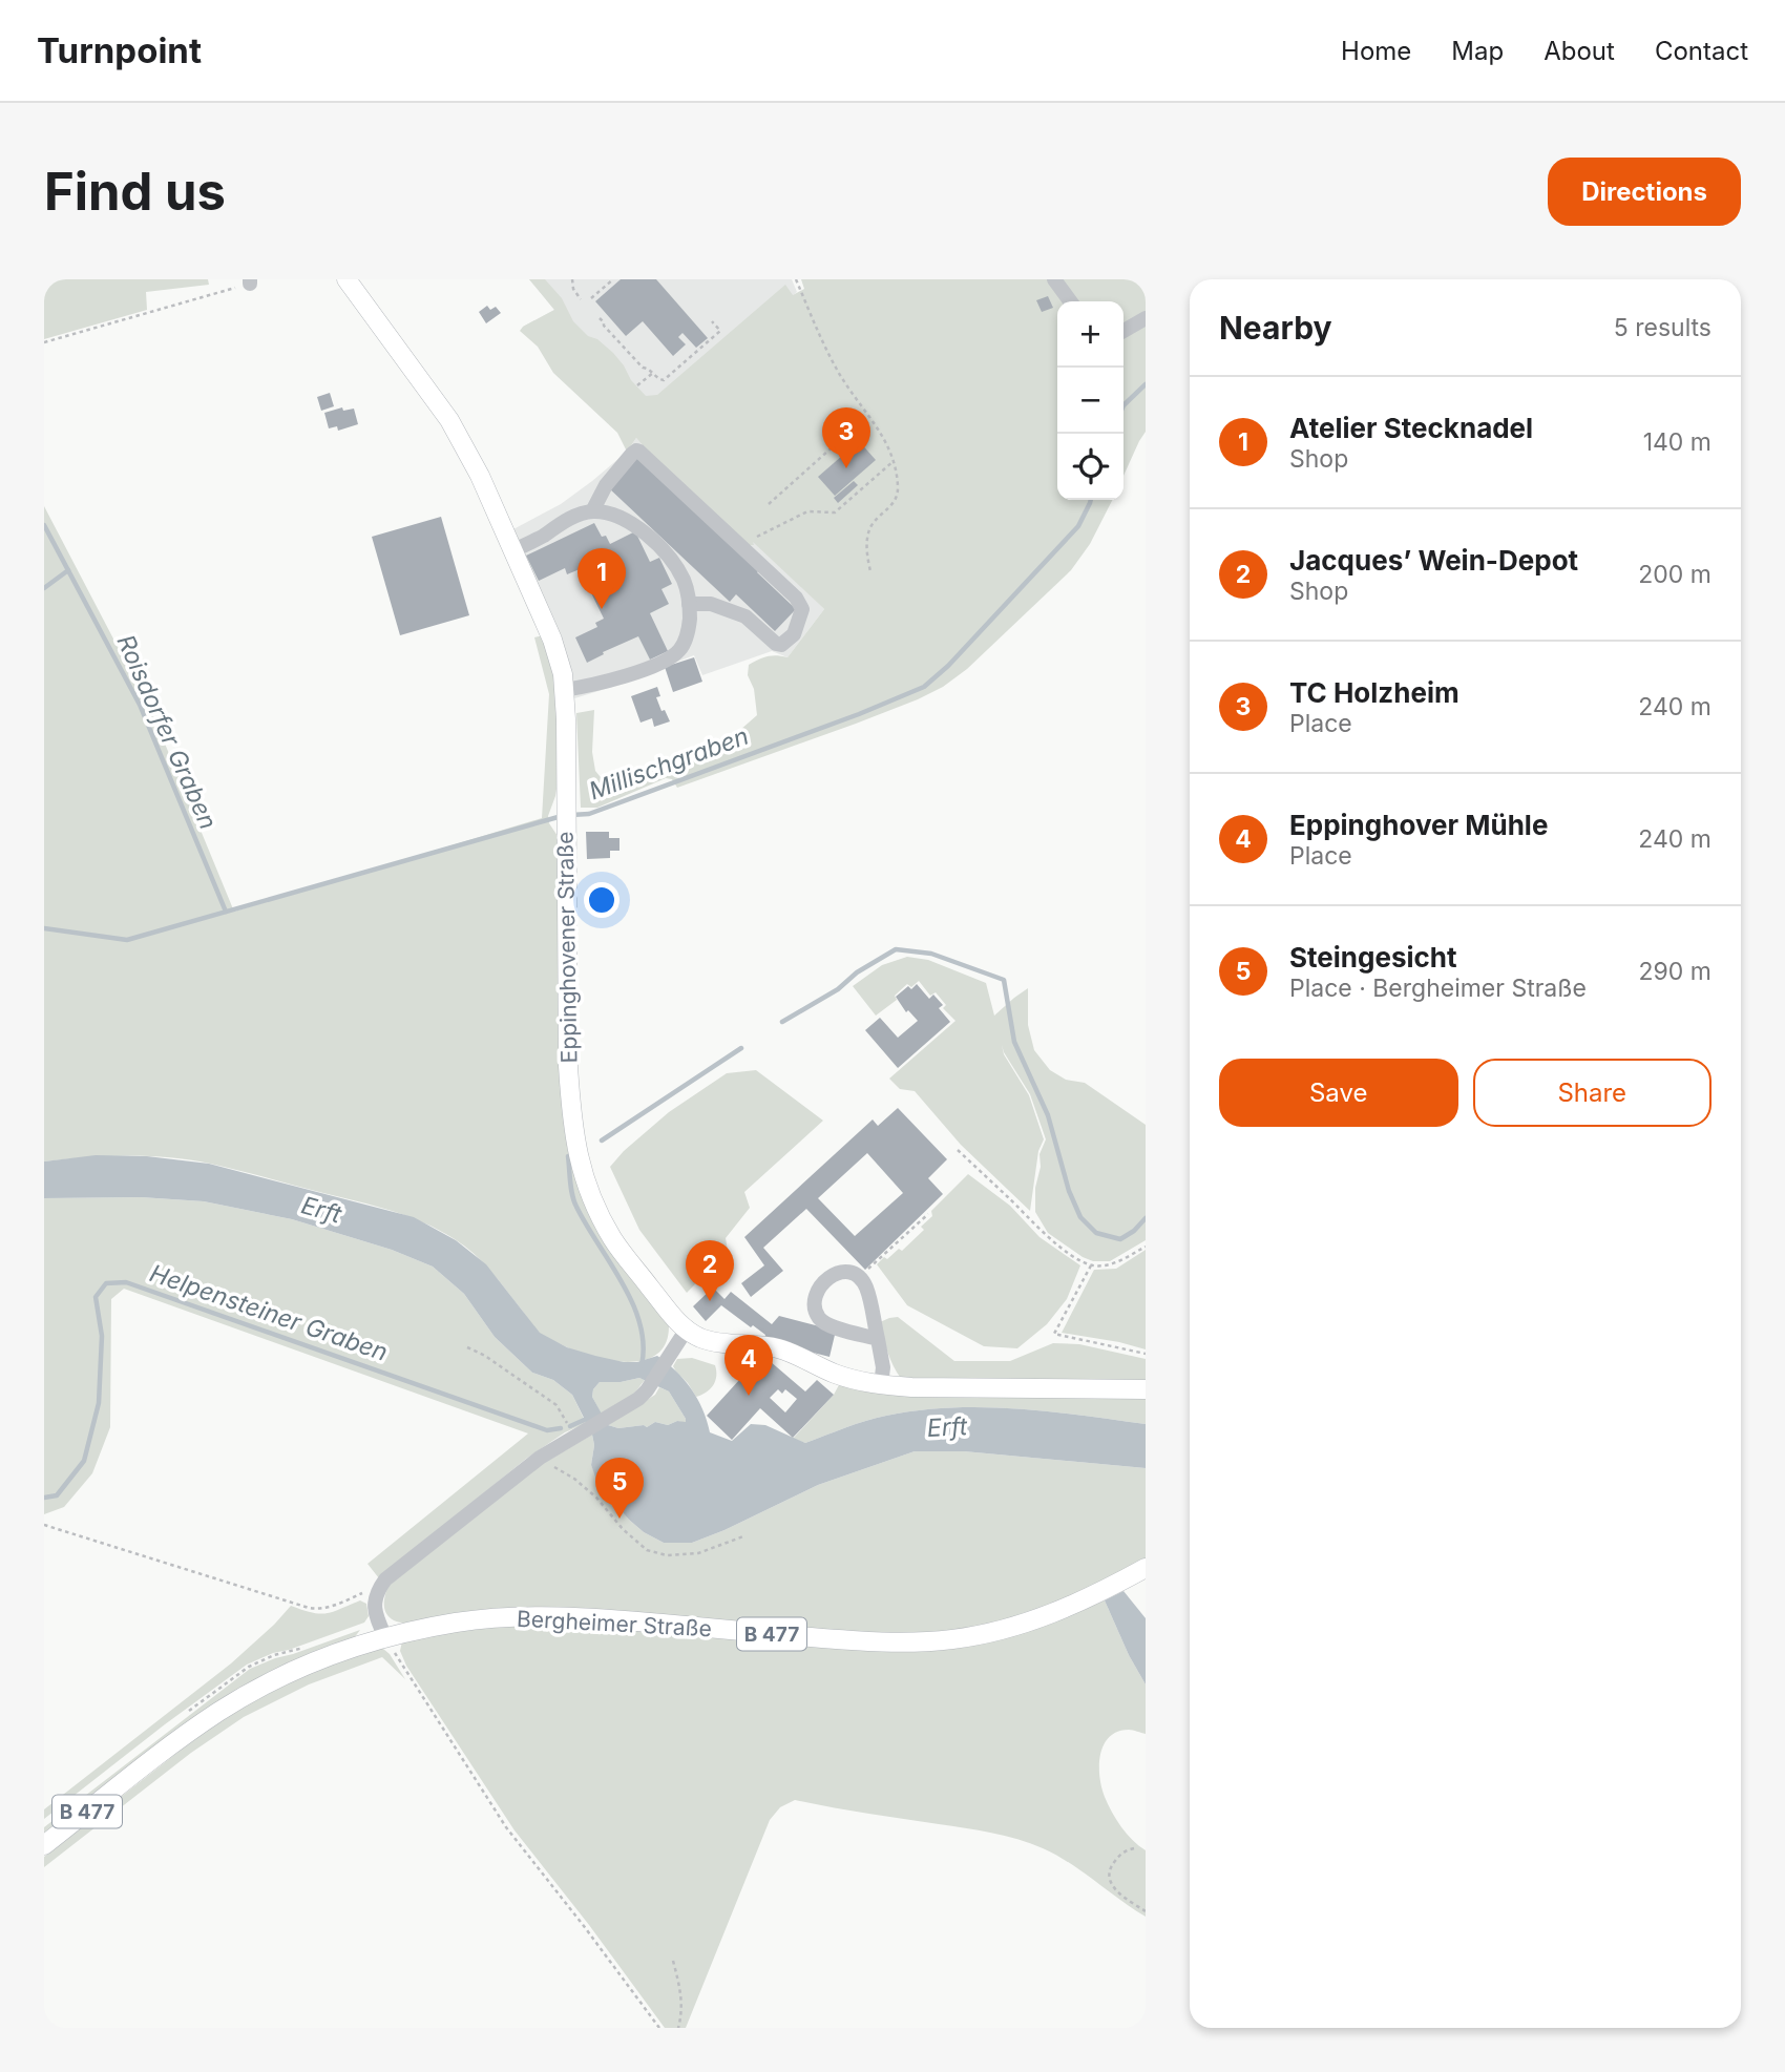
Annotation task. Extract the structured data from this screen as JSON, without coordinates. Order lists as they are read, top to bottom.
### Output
{
  "streets": {
    "main road": ["Eppinghovener Straße", "Bergheimer Straße", "B 477"]
  },
  "water": [
    "Roisdorfer Graben",
    "Millischgraben",
    "Erft",
    "Helpensteiner Graben"
  ],
  "page": {
    "header": "Turnpoint",
    "nav": [
      "Home",
      "Map",
      "About",
      "Contact"
    ],
    "buttons": [
      "Directions",
      ["Save", "Share"]
    ],
    "title": "Find us",
    "heading": ["Nearby", "5 results"],
    "map_buttons": ["+", "−"],
    "list": [
      {
        "mark": "1",
        "name": "Atelier Stecknadel",
        "note": "Shop",
        "value": "140 m"
      },
      {
        "mark": "2",
        "name": "Jacques’ Wein-Depot",
        "note": "Shop",
        "value": "200 m"
      },
      {
        "mark": "3",
        "name": "TC Holzheim",
        "note": "Place",
        "value": "240 m"
      },
      {
        "mark": "4",
        "name": "Eppinghover Mühle",
        "note": "Place",
        "value": "240 m"
      },
      {
        "mark": "5",
        "name": "Steingesicht",
        "note": "Place · Bergheimer Straße",
        "value": "290 m"
      }
    ],
    "pins": [
      "3",
      "1",
      "2",
      "4",
      "5"
    ]
  }
}
